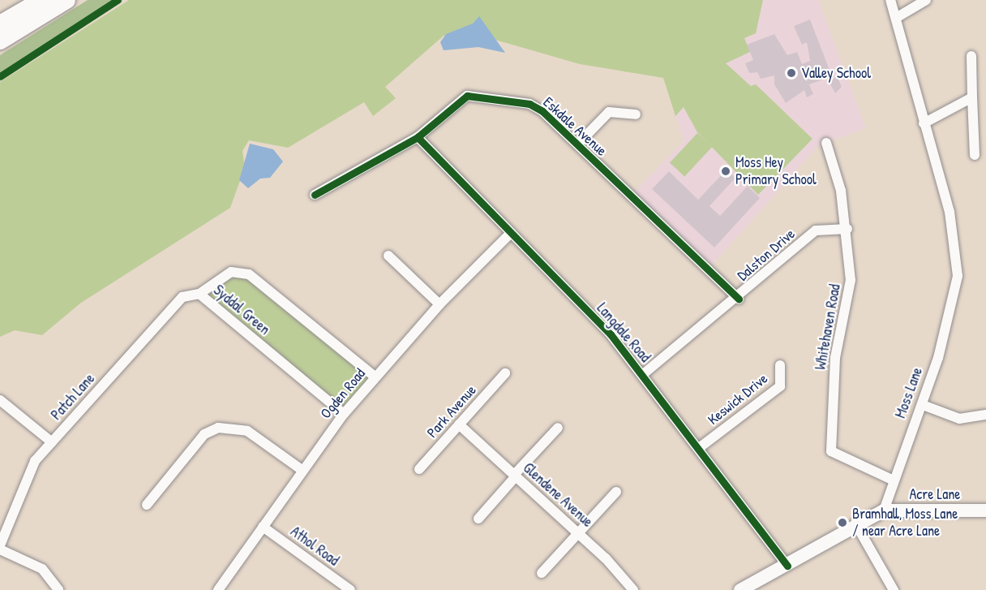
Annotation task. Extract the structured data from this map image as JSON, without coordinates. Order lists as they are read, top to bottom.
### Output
{
  "streets": {
    "main road": ["Acre Lane"],
    "street": [
      "Eskdale Avenue",
      "Dalston Drive",
      "Syddal Green",
      "Whitehaven Road",
      "Langdale Road",
      "Moss Lane",
      "Ogden Road",
      "Patch Lane",
      "Keswick Drive",
      "Park Avenue",
      "Glendene Avenue",
      "Athol Road"
    ]
  },
  "crossings": [
    ["Eskdale Avenue", "Dalston Drive"],
    ["Eskdale Avenue", "Langdale Road"],
    ["Dalston Drive", "Whitehaven Road"],
    ["Dalston Drive", "Langdale Road"],
    ["Syddal Green", "Ogden Road"],
    ["Syddal Green", "Patch Lane"],
    ["Whitehaven Road", "Moss Lane"],
    ["Langdale Road", "Ogden Road"],
    ["Langdale Road", "Keswick Drive"],
    ["Moss Lane", "Acre Lane"],
    ["Ogden Road", "Athol Road"],
    ["Park Avenue", "Glendene Avenue"]
  ],
  "places": ["Valley School", "Moss Hey Primary School", "Bramhall, Moss Lane / near Acre Lane"]
}
